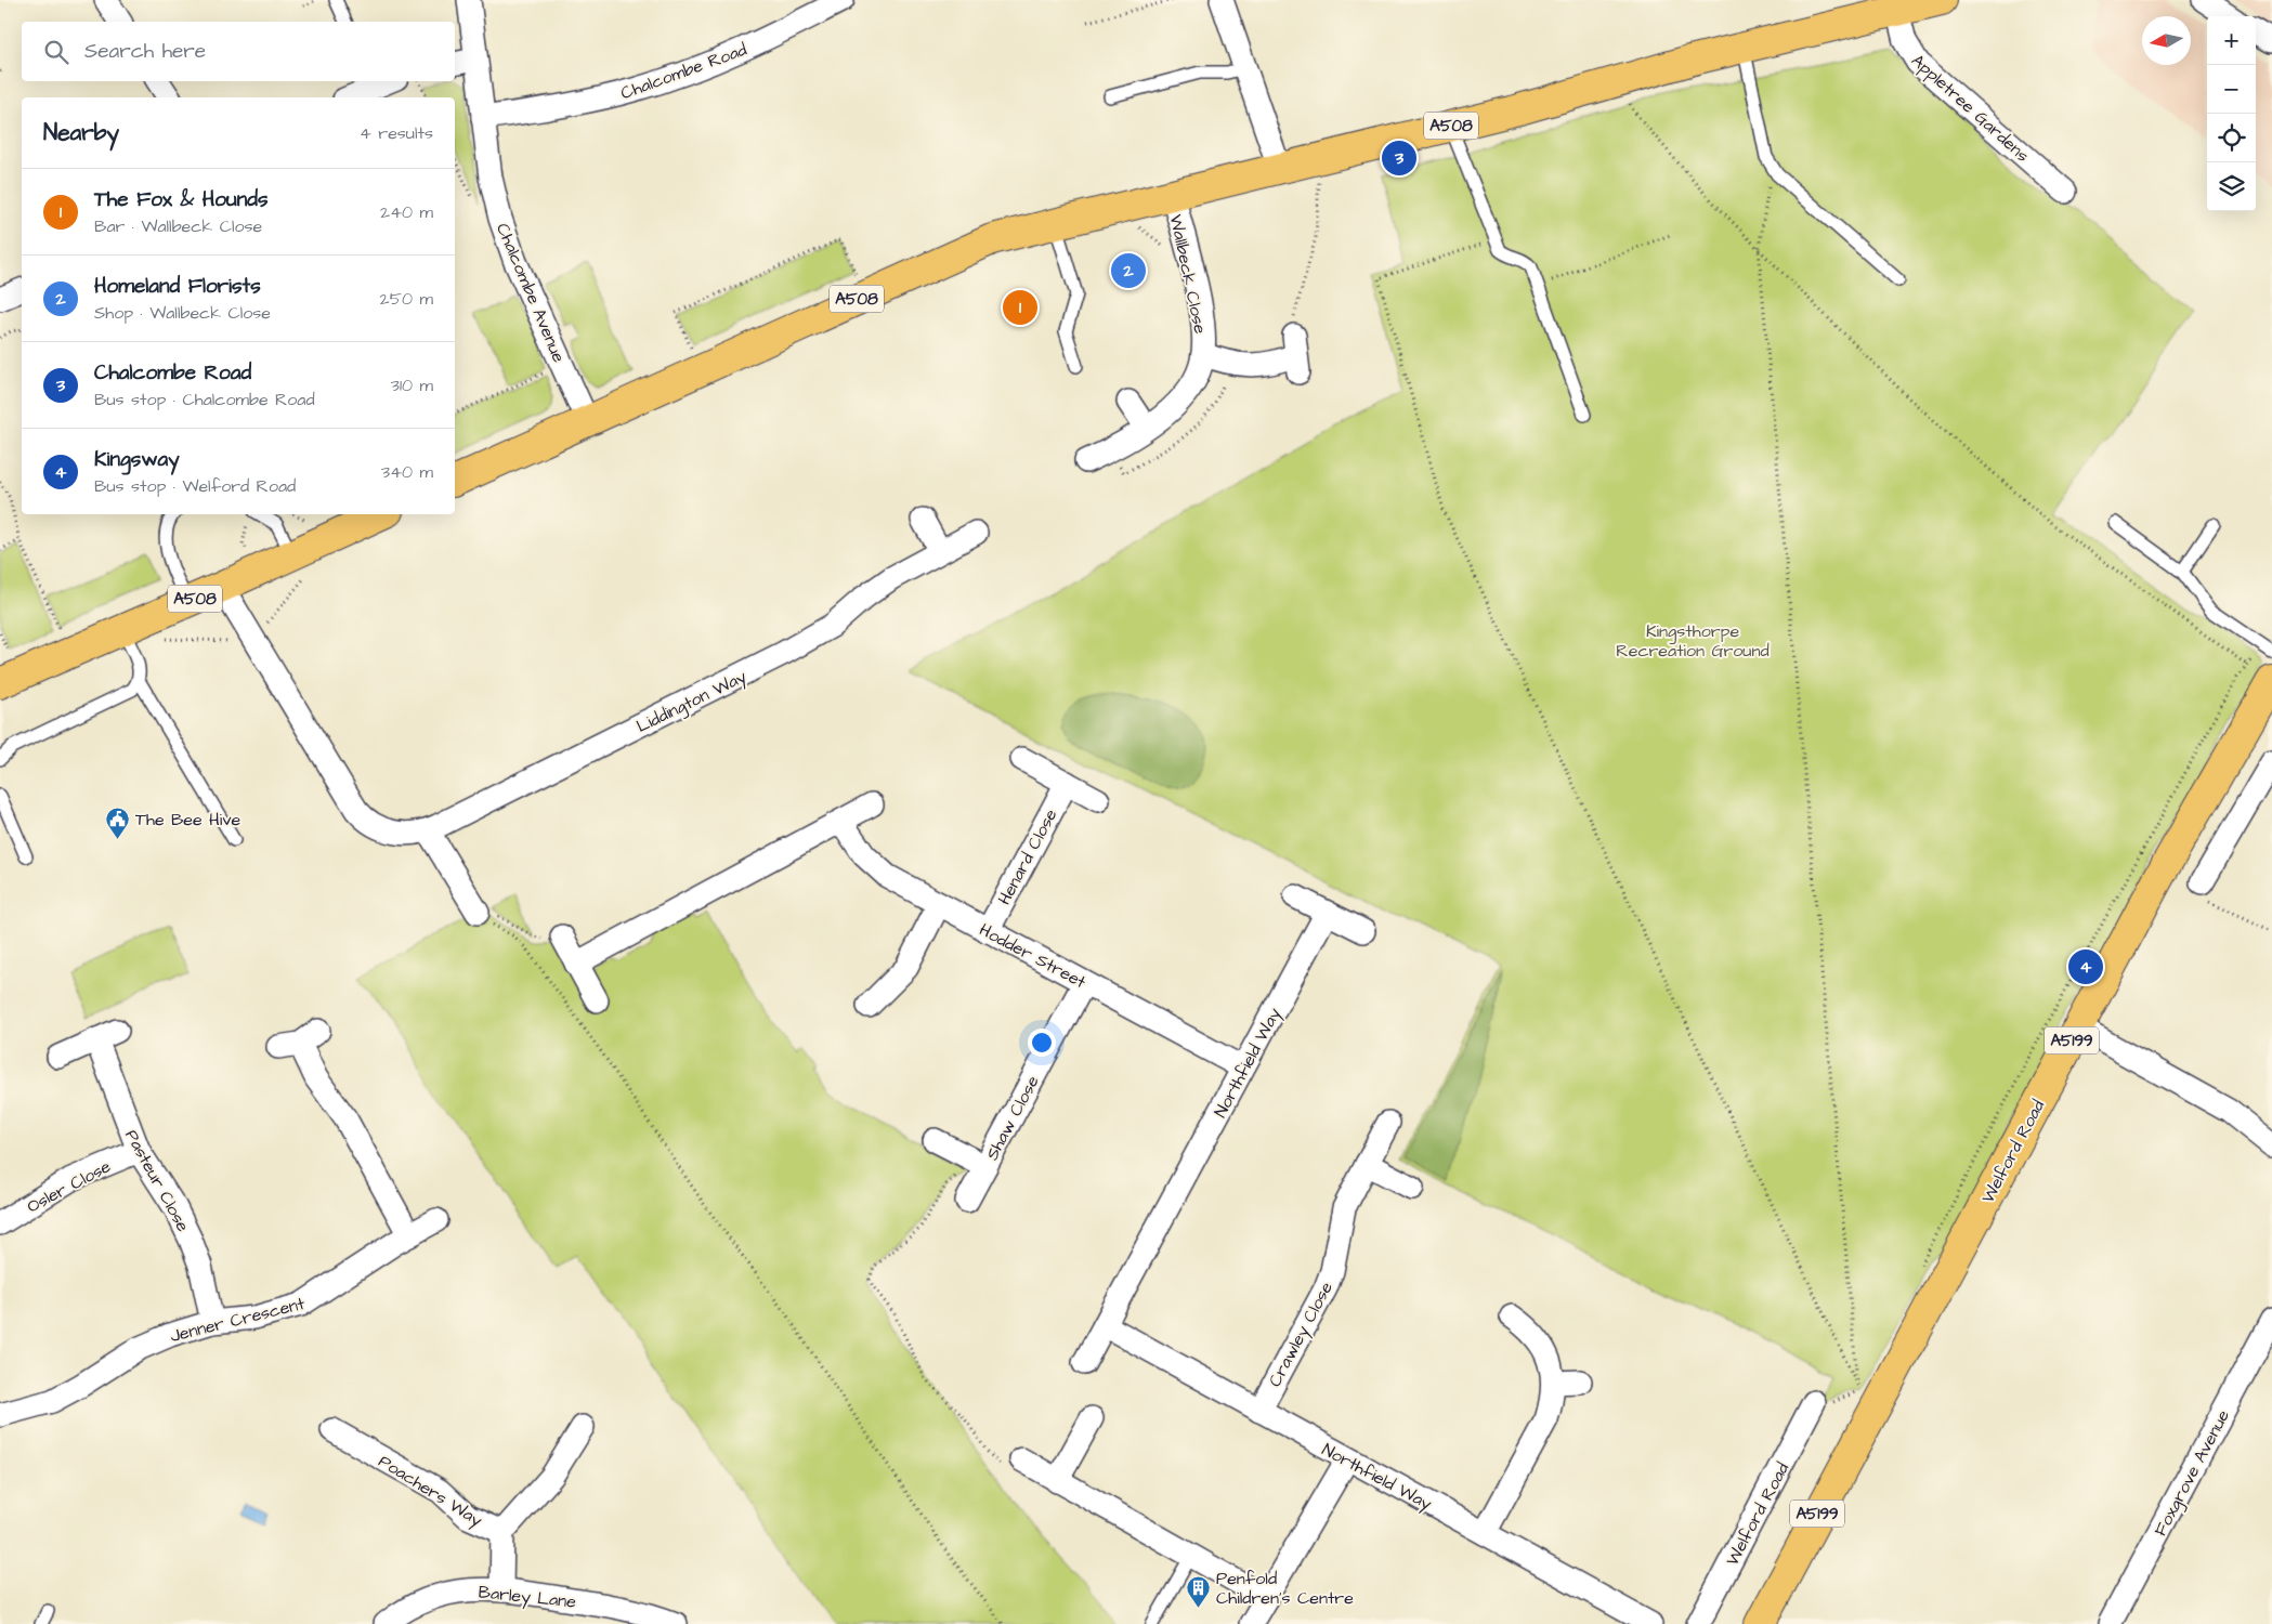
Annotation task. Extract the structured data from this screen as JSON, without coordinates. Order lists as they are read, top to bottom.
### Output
{
  "streets": {
    "main road": ["A508", "A5199", "Welford Road"],
    "street": [
      "Chalcombe Road",
      "Appletree Gardens",
      "Wallbeck Close",
      "Chalcombe Avenue",
      "Liddington Way",
      "Henard Close",
      "Hodder Street",
      "Northfield Way",
      "Shaw Close",
      "Pasteur Close",
      "Osler Close",
      "Jenner Crescent",
      "Crawley Close",
      "Foxgrove Avenue",
      "Poachers Way",
      "Barley Lane"
    ]
  },
  "crossings": [
    ["Chalcombe Road", "Chalcombe Avenue"],
    ["Appletree Gardens", "A508"],
    ["A508", "Wallbeck Close"],
    ["A508", "Chalcombe Avenue"],
    ["A508", "Liddington Way"],
    ["Henard Close", "Hodder Street"],
    ["Hodder Street", "Northfield Way"],
    ["Hodder Street", "Shaw Close"],
    ["Northfield Way", "Crawley Close"],
    ["Pasteur Close", "Osler Close"],
    ["Pasteur Close", "Jenner Crescent"],
    ["Poachers Way", "Barley Lane"]
  ],
  "parks": ["Kingsthorpe Recreation Ground"],
  "places": {
    "public building": ["The Bee Hive"],
    "building": ["Penfold Children's Centre"]
  },
  "north": "left",
  "page": {
    "map_buttons": ["+", "−"],
    "search": "Search here",
    "heading": ["Nearby", "4 results"],
    "pins": [
      "3",
      "2",
      "1",
      "4"
    ],
    "list": [
      {
        "mark": "1",
        "name": "The Fox & Hounds",
        "note": "Bar · Wallbeck Close",
        "value": "240 m"
      },
      {
        "mark": "2",
        "name": "Homeland Florists",
        "note": "Shop · Wallbeck Close",
        "value": "250 m"
      },
      {
        "mark": "3",
        "name": "Chalcombe Road",
        "note": "Bus stop · Chalcombe Road",
        "value": "310 m"
      },
      {
        "mark": "4",
        "name": "Kingsway",
        "note": "Bus stop · Welford Road",
        "value": "340 m"
      }
    ]
  }
}
